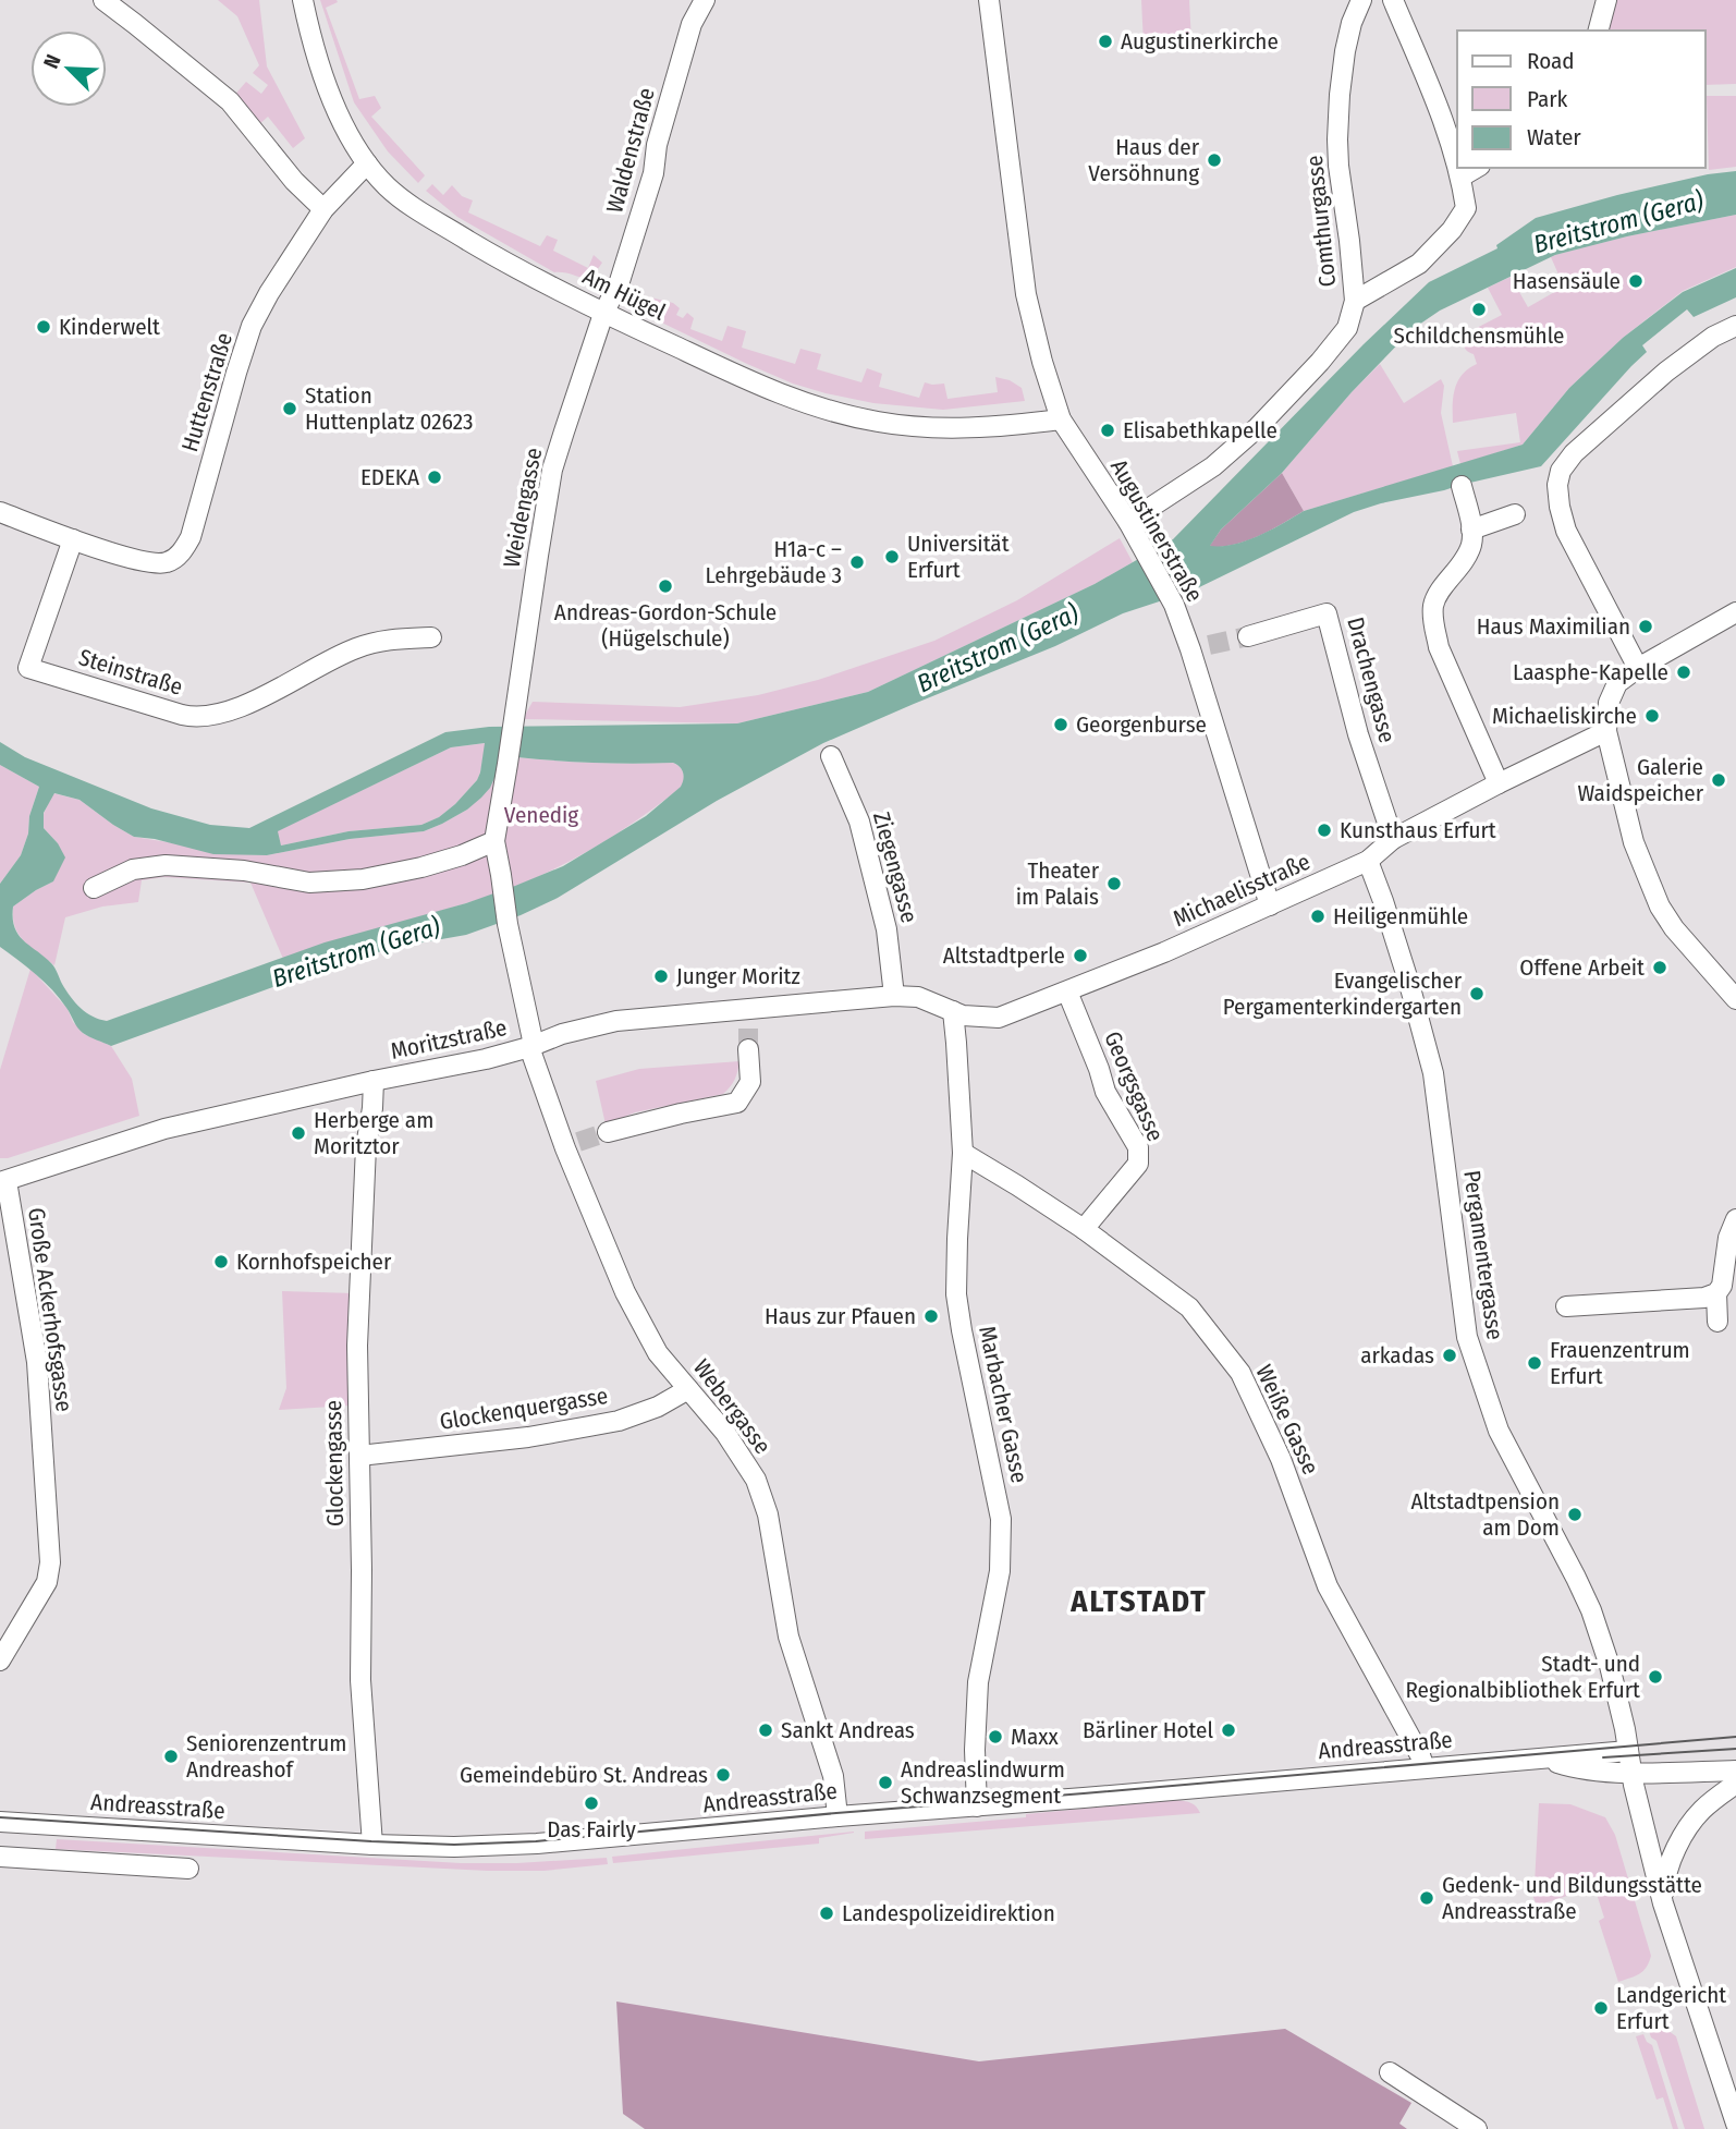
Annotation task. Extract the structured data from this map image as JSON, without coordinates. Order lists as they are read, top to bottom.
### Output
{
  "streets": {
    "street": [
      "Waldenstraße",
      "Comthurgasse",
      "Am Hügel",
      "Huttenstraße",
      "Weidengasse",
      "Augustinerstraße",
      "Steinstraße",
      "Drachengasse",
      "Ziegengasse",
      "Michaelisstraße",
      "Moritzstraße",
      "Georgsgasse",
      "Pergamentergasse",
      "Große Ackerhofsgasse",
      "Marbacher Gasse",
      "Webergasse",
      "Glockenquergasse",
      "Weiße Gasse",
      "Glockengasse",
      "Andreasstraße"
    ]
  },
  "crossings": [
    ["Waldenstraße", "Am Hügel"],
    ["Waldenstraße", "Weidengasse"],
    ["Comthurgasse", "Augustinerstraße"],
    ["Am Hügel", "Huttenstraße"],
    ["Am Hügel", "Weidengasse"],
    ["Am Hügel", "Augustinerstraße"],
    ["Huttenstraße", "Steinstraße"],
    ["Augustinerstraße", "Michaelisstraße"],
    ["Drachengasse", "Michaelisstraße"],
    ["Ziegengasse", "Moritzstraße"],
    ["Michaelisstraße", "Moritzstraße"],
    ["Michaelisstraße", "Georgsgasse"],
    ["Michaelisstraße", "Pergamentergasse"],
    ["Michaelisstraße", "Marbacher Gasse"],
    ["Moritzstraße", "Große Ackerhofsgasse"],
    ["Moritzstraße", "Webergasse"],
    ["Moritzstraße", "Glockengasse"],
    ["Georgsgasse", "Weiße Gasse"],
    ["Pergamentergasse", "Andreasstraße"],
    ["Marbacher Gasse", "Weiße Gasse"],
    ["Marbacher Gasse", "Andreasstraße"],
    ["Webergasse", "Glockenquergasse"],
    ["Webergasse", "Andreasstraße"],
    ["Glockenquergasse", "Glockengasse"],
    ["Weiße Gasse", "Andreasstraße"],
    ["Glockengasse", "Andreasstraße"]
  ],
  "districts": ["ALTSTADT"],
  "water": ["Breitstrom (Gera)"],
  "parks": ["Venedig"],
  "places": [
    "Augustinerkirche",
    "Haus der Versöhnung",
    "Hasensäule",
    "Schildchensmühle",
    "Kinderwelt",
    "Station Huttenplatz 02623",
    "Elisabethkapelle",
    "EDEKA",
    "Universität Erfurt",
    "H1a-c – Lehrgebäude 3",
    "Andreas-Gordon-Schule (Hügelschule)",
    "Haus Maximilian",
    "Laasphe-Kapelle",
    "Michaeliskirche",
    "Georgenburse",
    "Galerie Waidspeicher",
    "Kunsthaus Erfurt",
    "Theater im Palais",
    "Heiligenmühle",
    "Altstadtperle",
    "Offene Arbeit",
    "Junger Moritz",
    "Evangelischer Pergamenterkindergarten",
    "Herberge am Moritztor",
    "Kornhofspeicher",
    "Haus zur Pfauen",
    "arkadas",
    "Frauenzentrum Erfurt",
    "Altstadtpension am Dom",
    "Stadt- und Regionalbibliothek Erfurt",
    "Sankt Andreas",
    "Bärliner Hotel",
    "Maxx",
    "Seniorenzentrum Andreashof",
    "Gemeindebüro St. Andreas",
    "Andreaslindwurm Schwanzsegment",
    "Das Fairly",
    "Gedenk- und Bildungsstätte Andreasstraße",
    "Landespolizeidirektion",
    "Landgericht Erfurt"
  ],
  "legend": ["Road", "Park", "Water"],
  "north": "top left"
}
